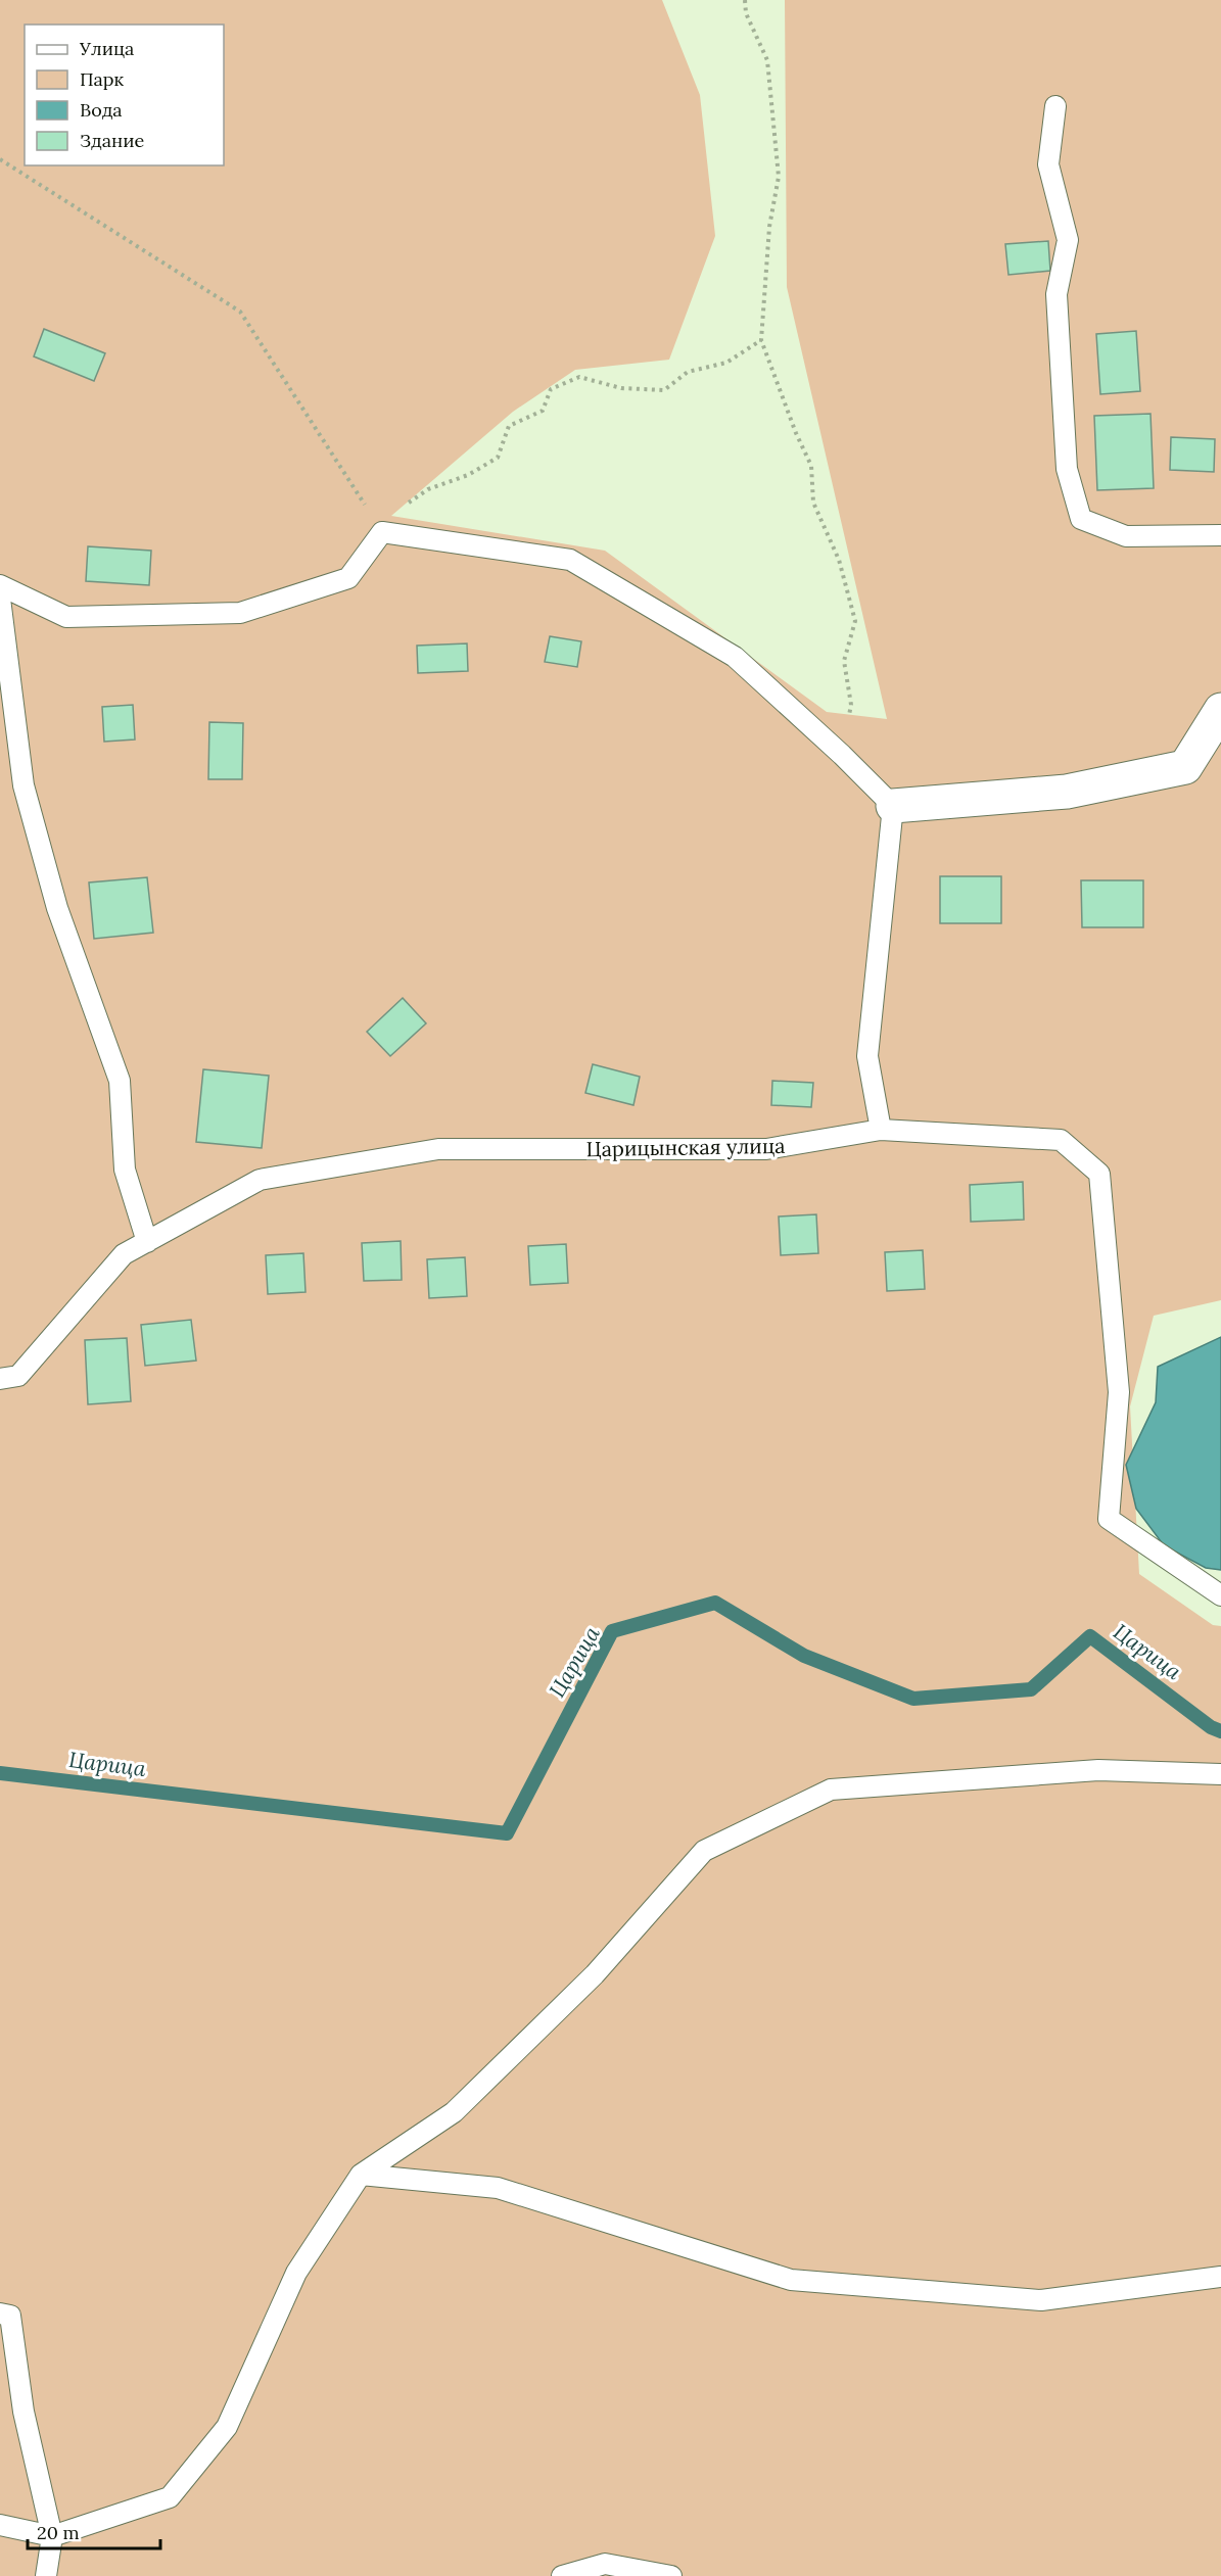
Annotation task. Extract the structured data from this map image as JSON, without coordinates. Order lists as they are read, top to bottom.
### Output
{
  "streets": {
    "lane": ["Царицынская улица"]
  },
  "water": ["Царица"],
  "legend": [
    "Улица",
    "Парк",
    "Вода",
    "Здание"
  ],
  "scale_bar": "20 m"
}
